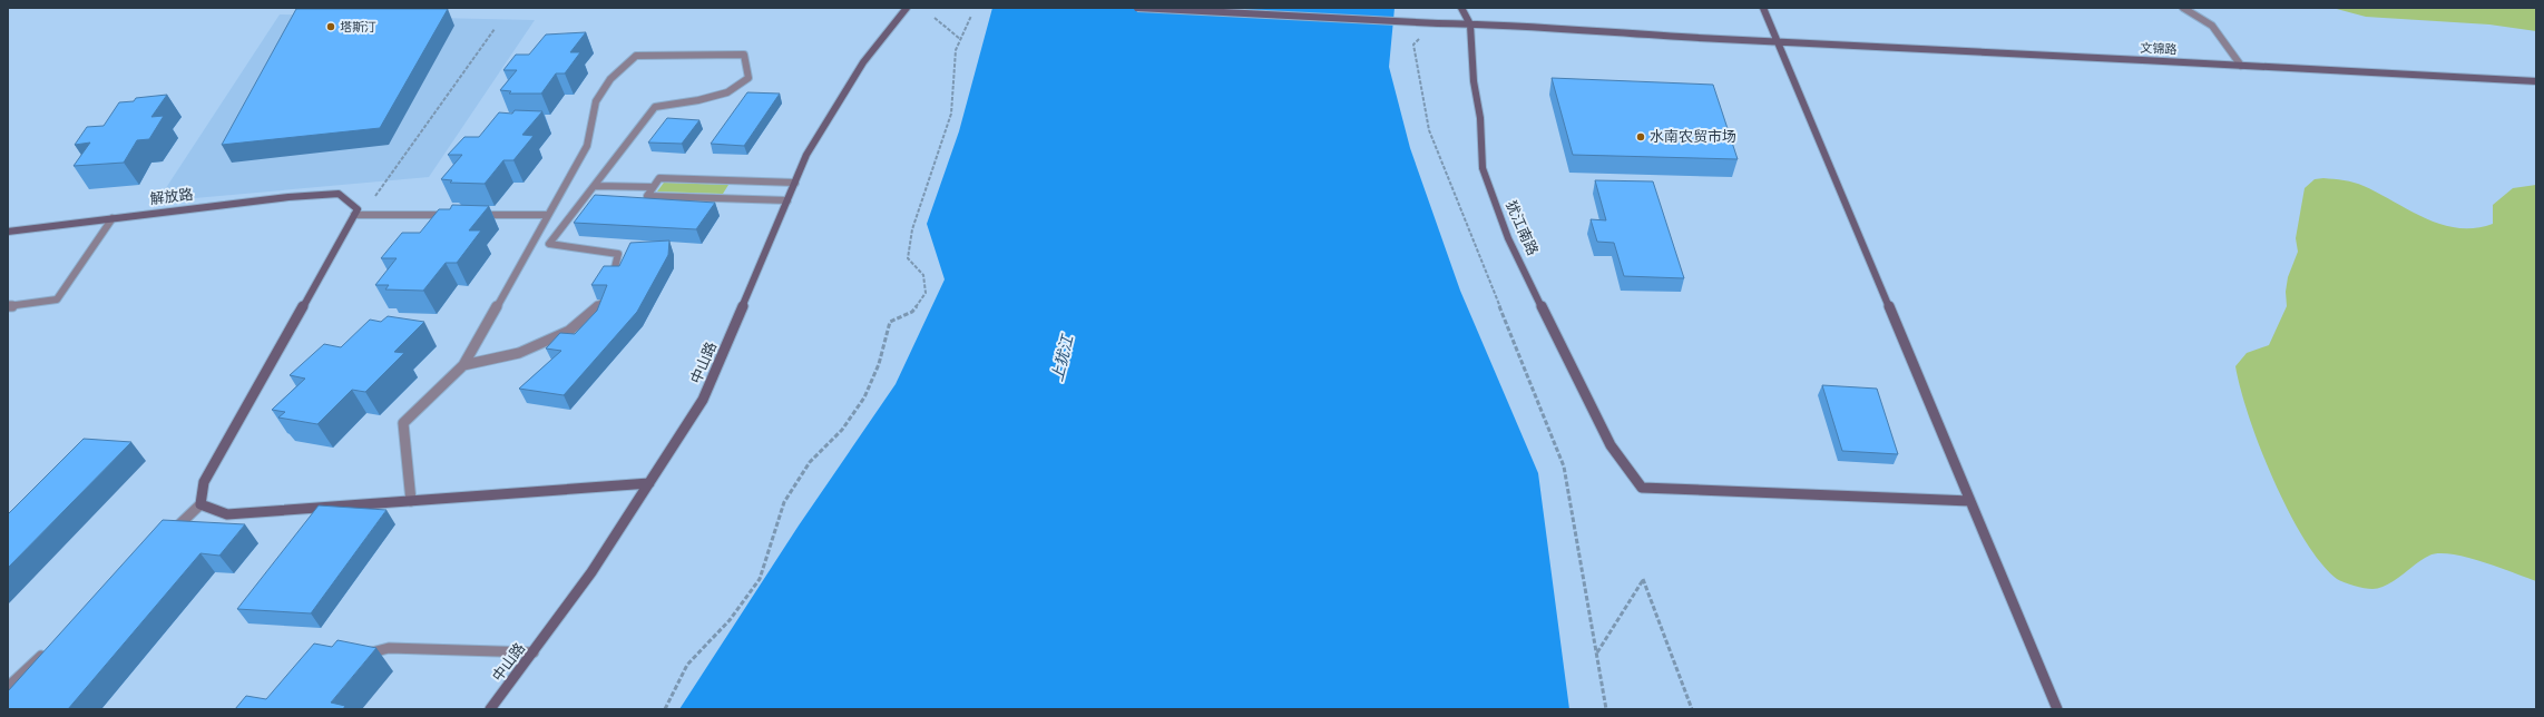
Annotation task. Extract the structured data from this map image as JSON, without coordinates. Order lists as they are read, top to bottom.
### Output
{
  "streets": {
    "street": [
      "文锦路",
      "解放路",
      "犹江南路",
      "中山路"
    ]
  },
  "crossings": [
    ["文锦路", "犹江南路"]
  ],
  "water": ["上犹江"],
  "places": ["塔斯汀", "水南农贸市场"]
}
